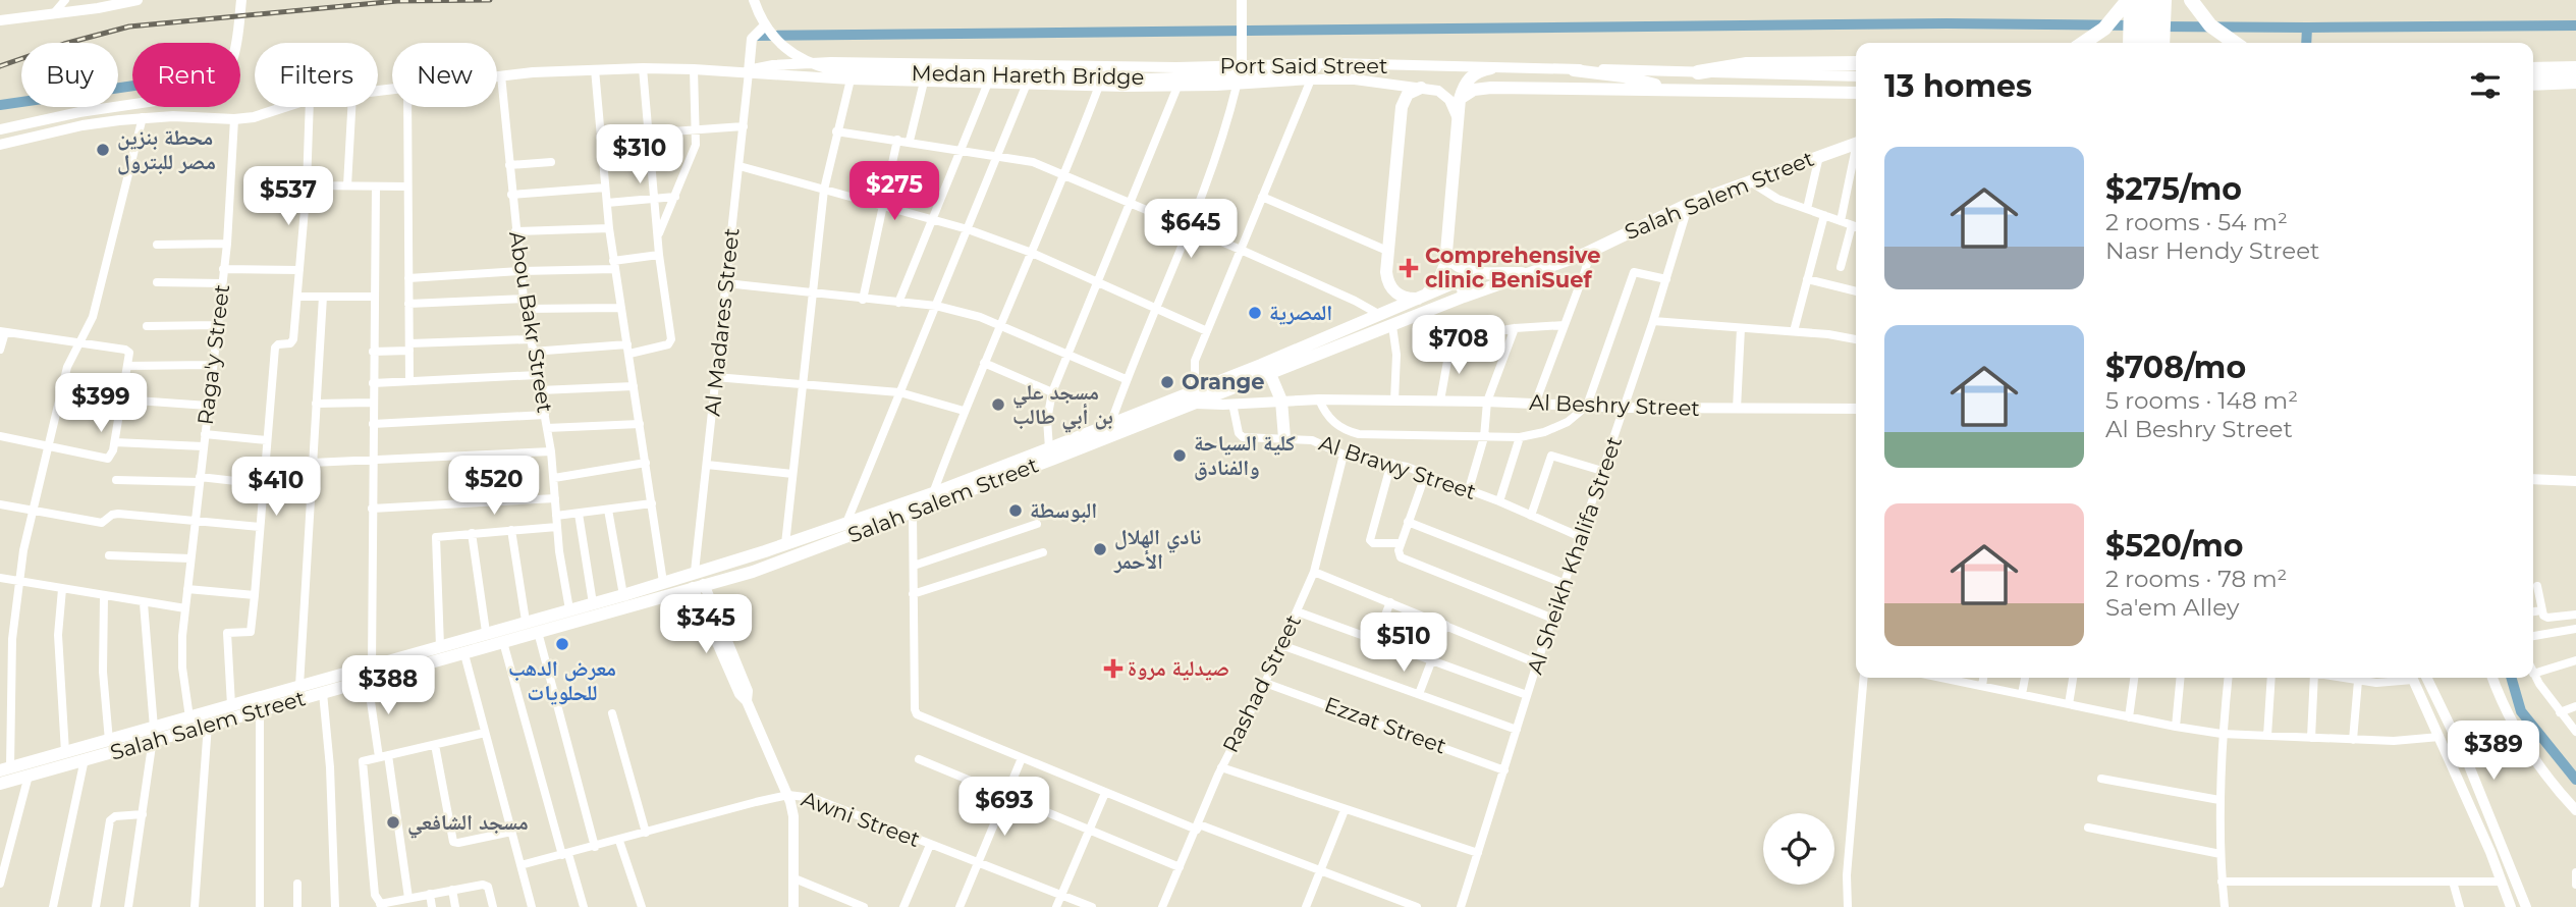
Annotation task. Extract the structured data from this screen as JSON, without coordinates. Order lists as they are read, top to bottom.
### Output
{
  "streets": {
    "main road": [
      "Port Said Street",
      "Medan Hareth Bridge",
      "Salah Salem Street",
      "Al Beshry Street"
    ],
    "street": [
      "Abou Bakr Street",
      "Al Madares Street",
      "Raga'y Street",
      "Al Brawy Street",
      "Al Sheikh Khalifa Street",
      "Rashad Street",
      "Ezzat Street",
      "Awni Street"
    ]
  },
  "crossings": [
    ["Port Said Street", "Medan Hareth Bridge"],
    ["Port Said Street", "Abou Bakr Street"],
    ["Port Said Street", "Al Madares Street"],
    ["Port Said Street", "Raga'y Street"],
    ["Salah Salem Street", "Abou Bakr Street"],
    ["Salah Salem Street", "Al Madares Street"],
    ["Salah Salem Street", "Raga'y Street"],
    ["Salah Salem Street", "Al Beshry Street"],
    ["Salah Salem Street", "Al Sheikh Khalifa Street"],
    ["Al Beshry Street", "Al Brawy Street"],
    ["Al Beshry Street", "Al Sheikh Khalifa Street"],
    ["Al Brawy Street", "Al Sheikh Khalifa Street"],
    ["Al Brawy Street", "Rashad Street"],
    ["Al Sheikh Khalifa Street", "Ezzat Street"],
    ["Rashad Street", "Ezzat Street"]
  ],
  "places": {
    "other": [
      "محطة بنزين مصر للبترول",
      "المصرية",
      "Orange",
      "مسجد علي بن أبي طالب",
      "كلية السياحة والفنادق",
      "البوسطة",
      "نادي الهلال الأحمر",
      "معرض الدهب للحلويات",
      "مسجد الشافعي"
    ],
    "health": ["Comprehensive clinic BeniSuef", "صيدلية مروة"]
  },
  "page": {
    "chip": [
      "Buy",
      "Rent",
      "Filters",
      "New"
    ],
    "heading": "13 homes",
    "price": [
      "$310",
      "$275",
      "$537",
      "$645",
      "$708",
      "$399",
      "$520",
      "$410",
      "$345",
      "$510",
      "$388",
      "$389",
      "$693"
    ],
    "list": [
      {
        "name": "$275/mo",
        "note": "2 rooms · 54 m² · Nasr Hendy Street"
      },
      {
        "name": "$708/mo",
        "note": "5 rooms · 148 m² · Al Beshry Street"
      },
      {
        "name": "$520/mo",
        "note": "2 rooms · 78 m² · Sa'em Alley"
      }
    ]
  }
}
